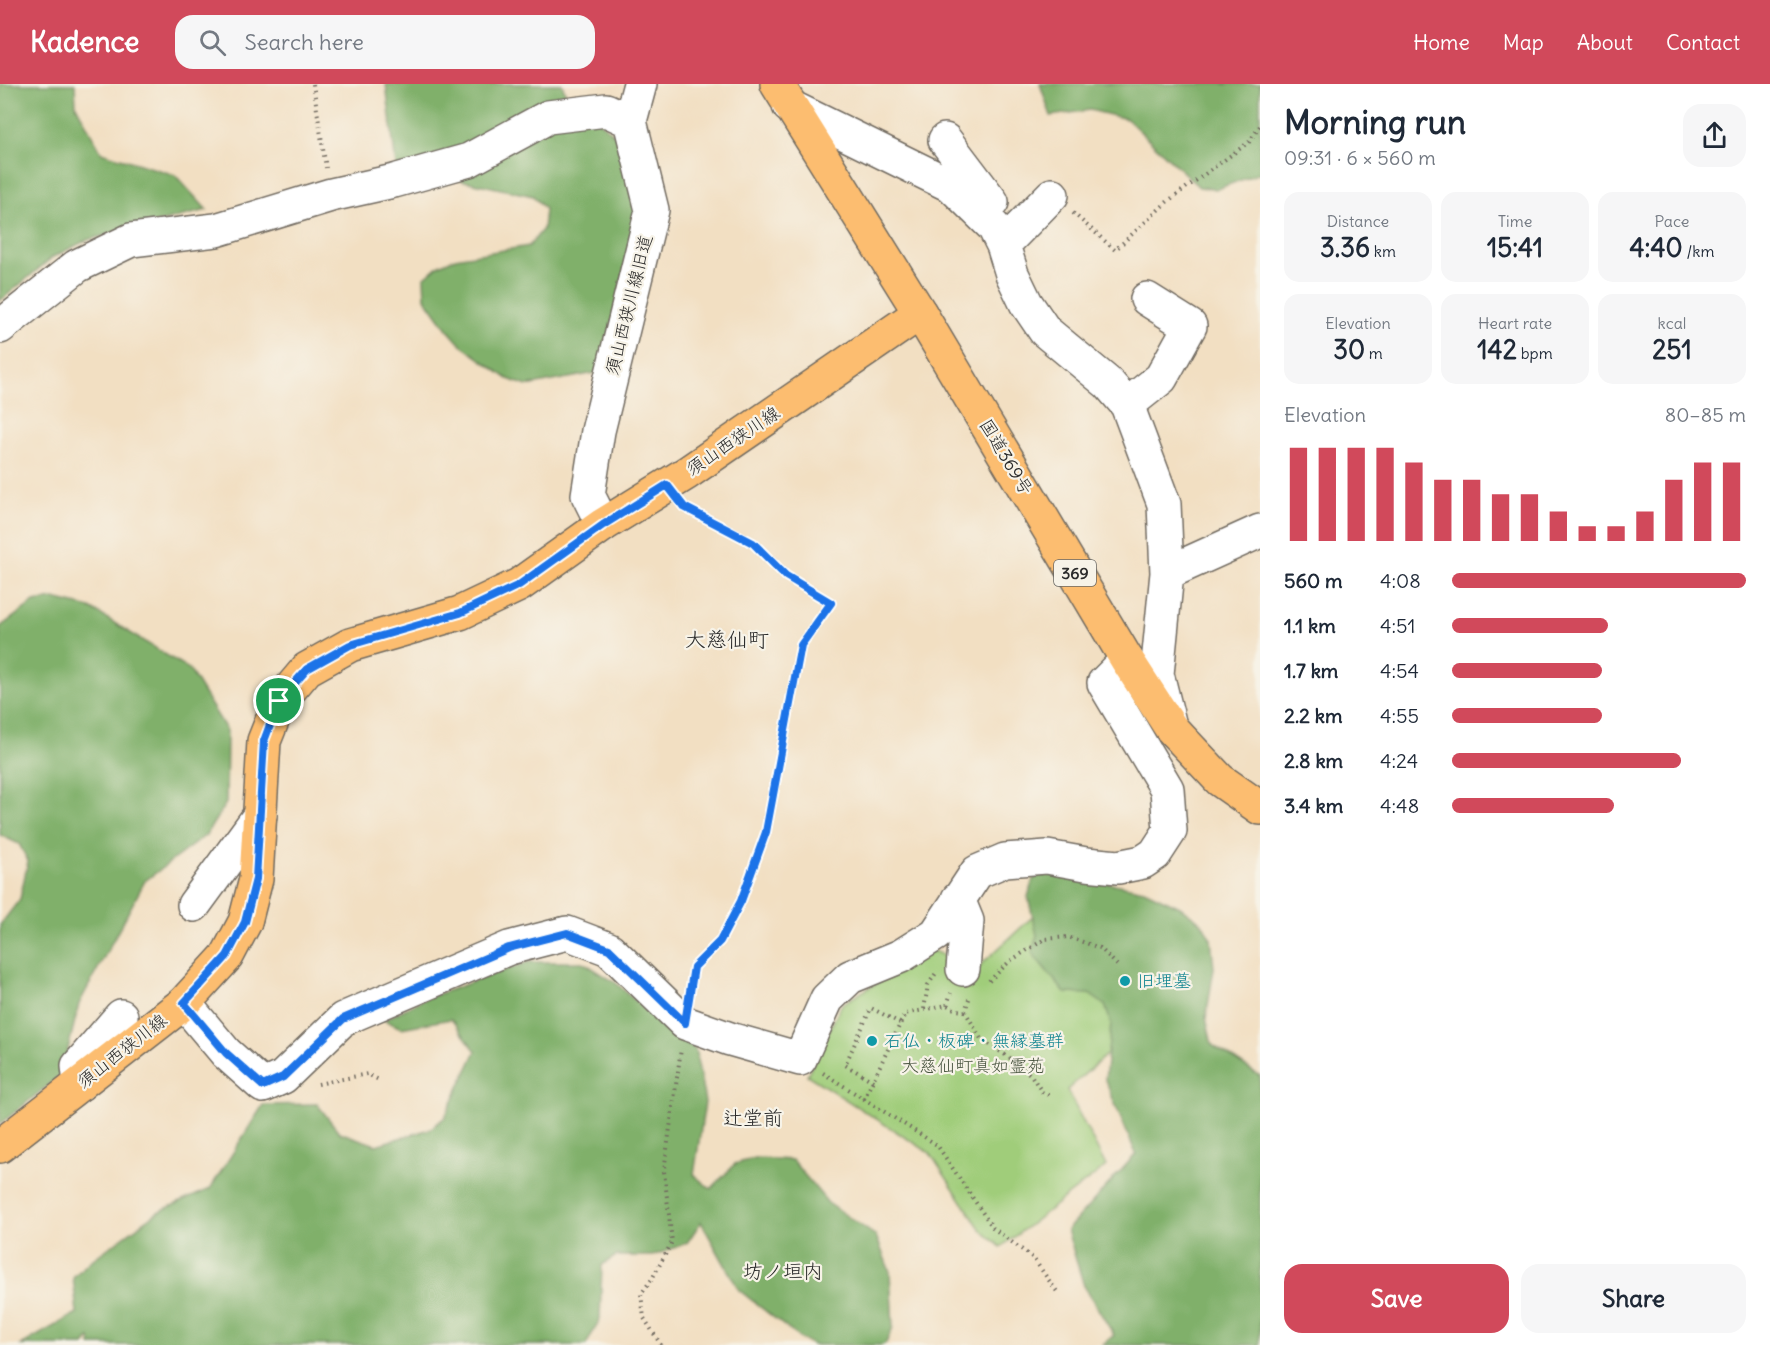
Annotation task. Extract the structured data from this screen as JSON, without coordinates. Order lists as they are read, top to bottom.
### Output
{
  "streets": {
    "main road": ["須山西狭川線", "国道369号", "369"],
    "street": ["須山西狭川線旧道"]
  },
  "crossings": [
    ["須山西狭川線旧道", "須山西狭川線"],
    ["須山西狭川線", "国道369号"]
  ],
  "districts": ["大慈仙町", "辻堂前", "坊ノ垣内"],
  "parks": ["大慈仙町真如霊苑"],
  "places": ["旧埋墓", "石仏・板碑・無縁墓群"],
  "page": {
    "header": "Kadence",
    "search": "Search here",
    "nav": [
      "Home",
      "Map",
      "About",
      "Contact"
    ],
    "heading": ["Morning run", "09:31 · 6 × 560 m"],
    "stats": [
      ["Distance", "3.36 km"],
      ["Time", "15:41"],
      ["Pace", "4:40 /km"],
      ["Elevation", "30 m"],
      ["Heart rate", "142 bpm"],
      ["kcal", "251"]
    ],
    "chart": ["Elevation", "80–85 m"],
    "list": [
      {
        "name": "560 m",
        "note": "4:08"
      },
      {
        "name": "1.1 km",
        "note": "4:51"
      },
      {
        "name": "1.7 km",
        "note": "4:54"
      },
      {
        "name": "2.2 km",
        "note": "4:55"
      },
      {
        "name": "2.8 km",
        "note": "4:24"
      },
      {
        "name": "3.4 km",
        "note": "4:48"
      }
    ],
    "buttons": ["Save", "Share"]
  }
}
